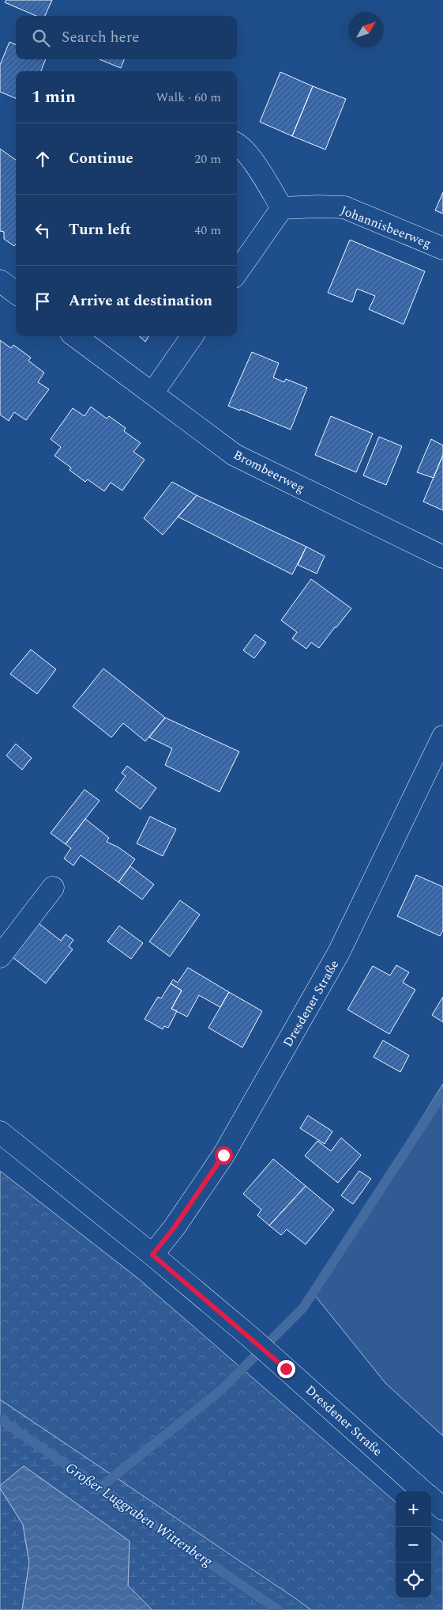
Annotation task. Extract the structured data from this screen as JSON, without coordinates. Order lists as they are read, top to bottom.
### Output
{
  "streets": {
    "street": ["Johannisbeerweg", "Brombeerweg", "Dresdener Straße"]
  },
  "water": ["Großer Luggraben Wittenberg"],
  "north": "top right",
  "page": {
    "search": "Search here",
    "heading": ["1 min", "Walk · 60 m"],
    "list": [
      ["Continue", "20 m"],
      ["Turn left", "40 m"],
      "Arrive at destination"
    ],
    "map_buttons": ["+", "−"]
  }
}
